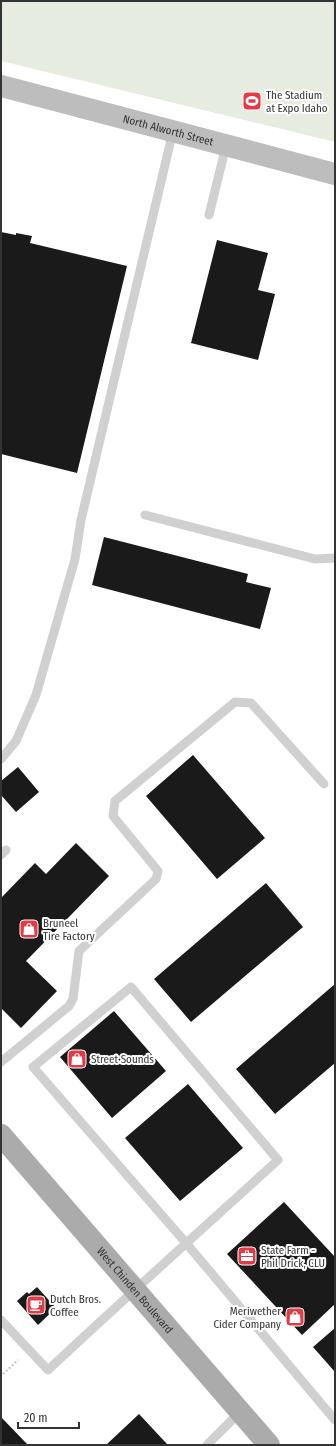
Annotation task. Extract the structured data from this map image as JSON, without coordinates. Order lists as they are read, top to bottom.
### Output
{
  "streets": {
    "main road": ["West Chinden Boulevard"],
    "street": ["North Alworth Street"]
  },
  "places": {
    "sports": ["The Stadium at Expo Idaho"],
    "shop": ["Bruneel Tire Factory", "Street Sounds", "Meriwether Cider Company"],
    "office": ["State Farm - Phil Drick, CLU"],
    "cafe": ["Dutch Bros. Coffee"]
  },
  "scale_bar": "20 m"
}
